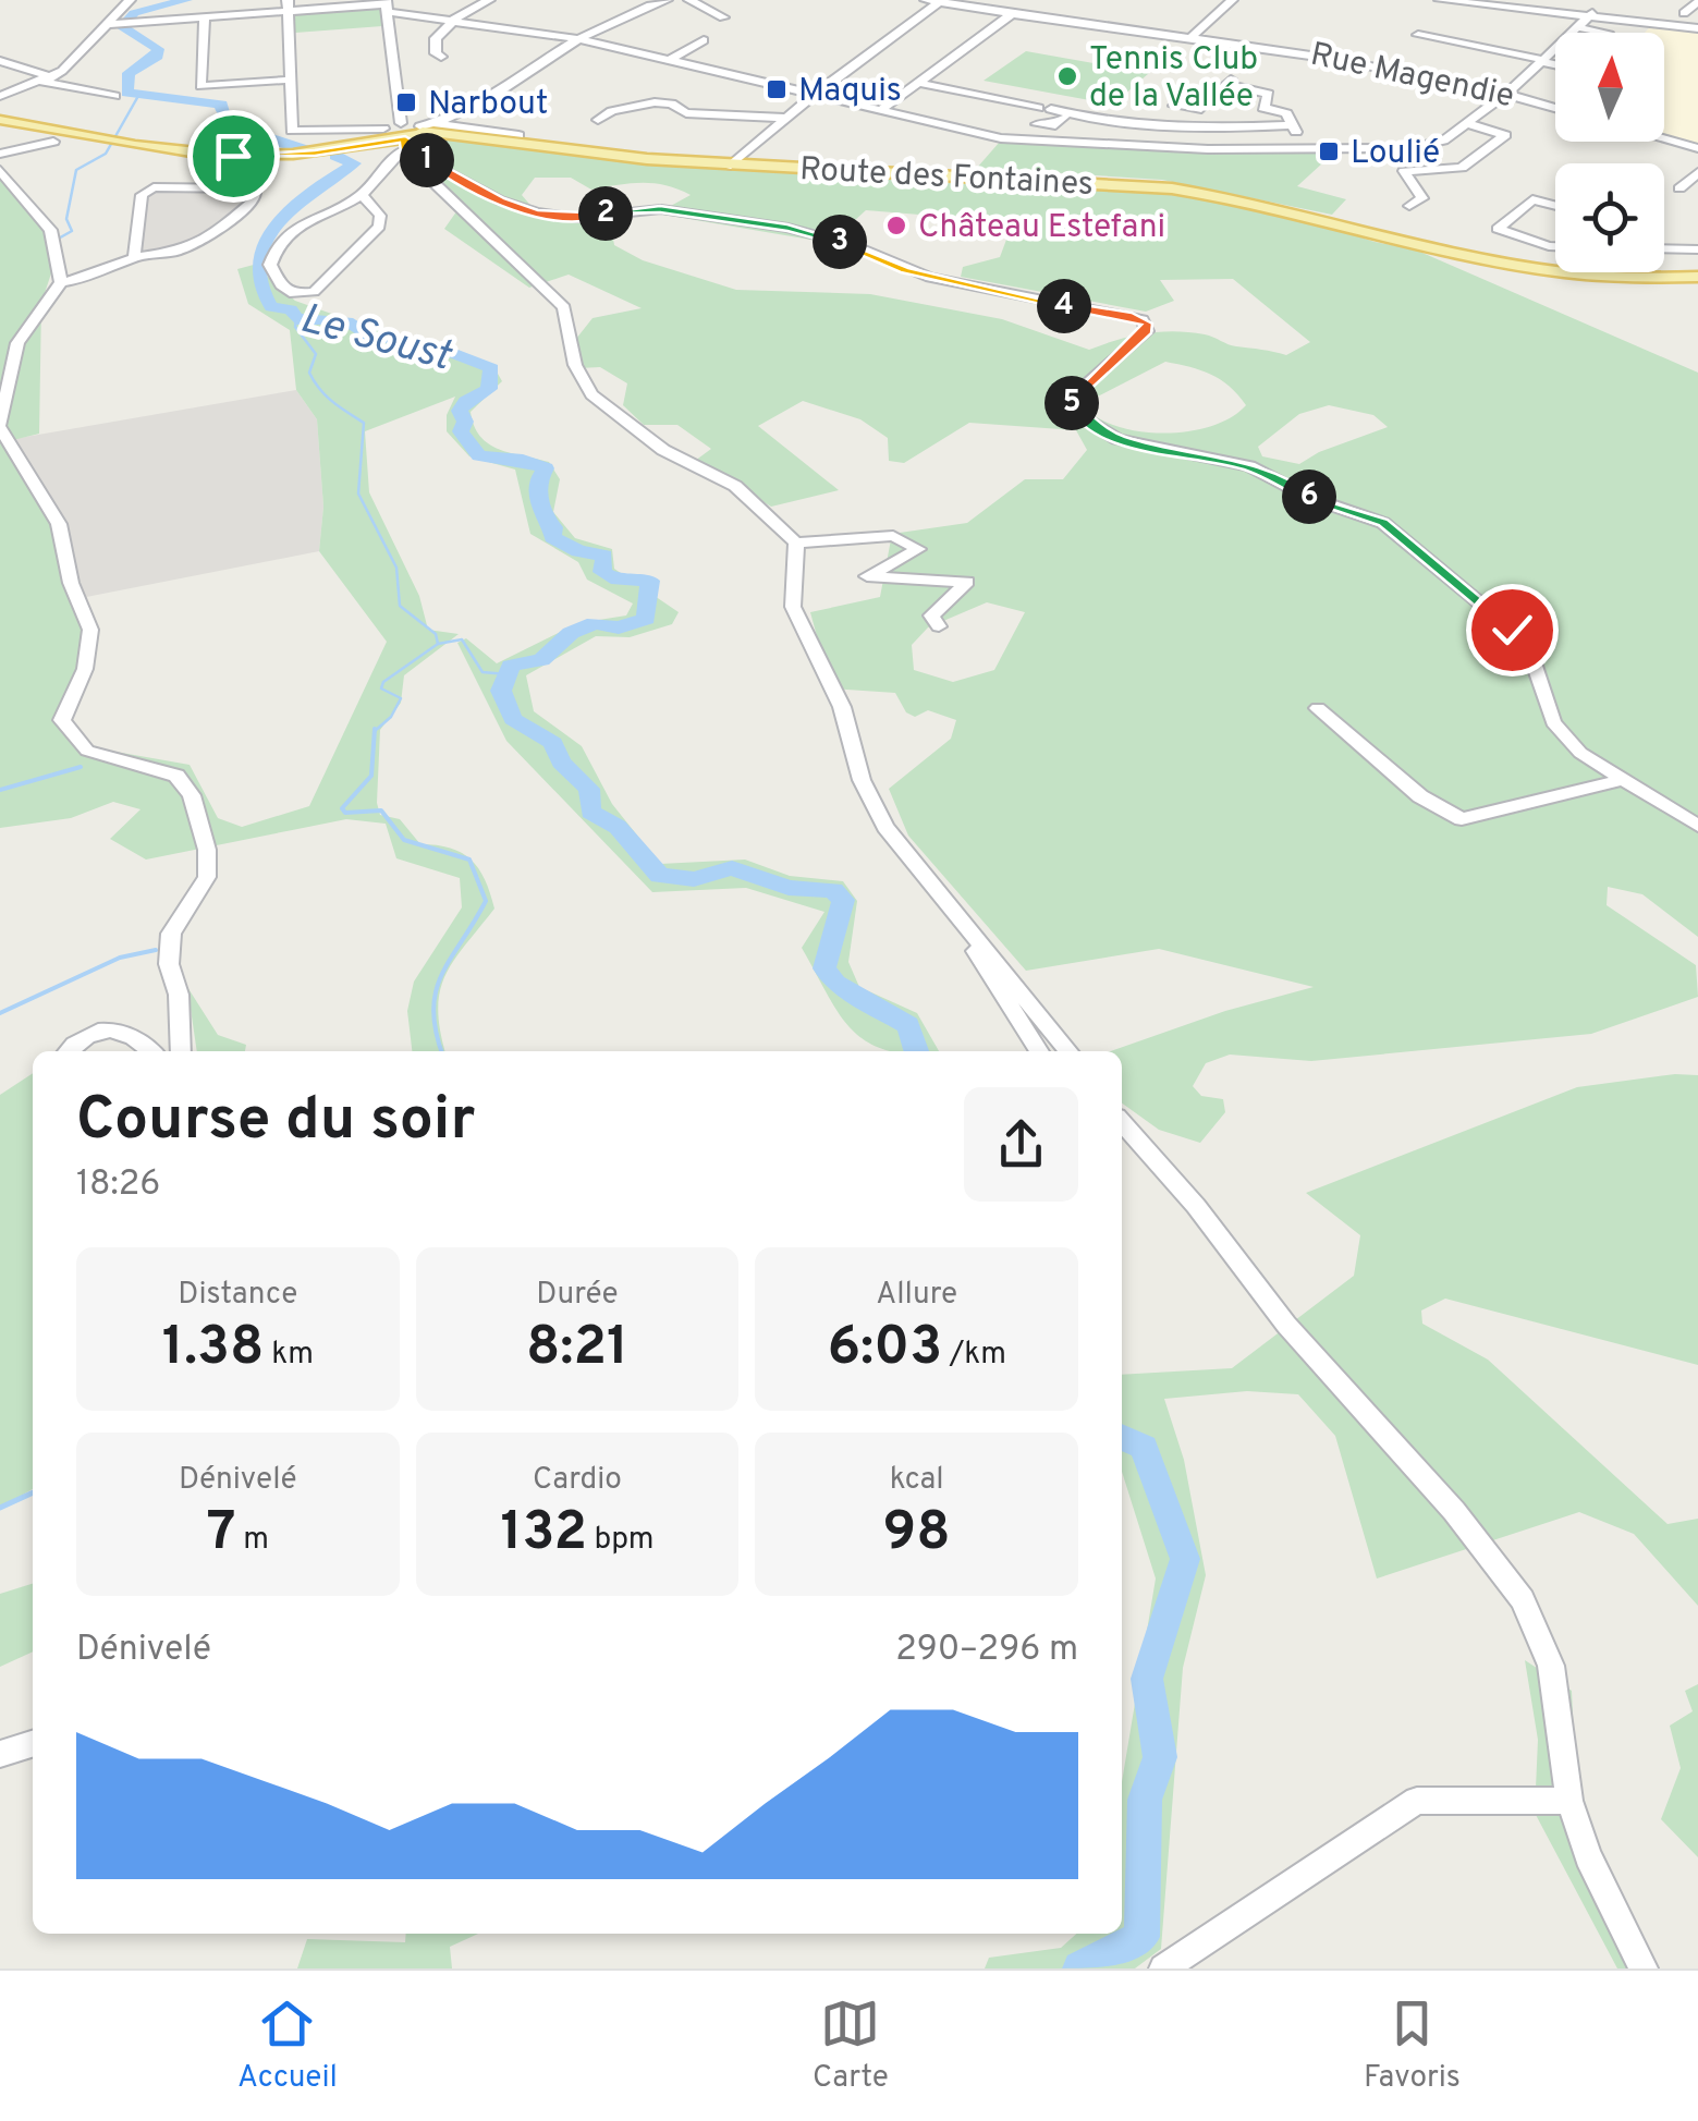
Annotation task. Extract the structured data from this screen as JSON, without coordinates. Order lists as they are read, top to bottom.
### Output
{
  "streets": {
    "main road": ["Route des Fontaines"],
    "street": ["Rue Magendie"]
  },
  "water": ["Le Soust"],
  "places": {
    "other": ["Tennis Club de la Vallée", "Château Estefani"],
    "transit": ["Maquis", "Narbout", "Loulié"]
  },
  "north": "top",
  "page": {
    "pins": [
      "1",
      "2",
      "3",
      "4",
      "5",
      "6"
    ],
    "heading": ["Course du soir", "18:26"],
    "stats": [
      ["Distance", "1.38 km"],
      ["Durée", "8:21"],
      ["Allure", "6:03 /km"],
      ["Dénivelé", "7 m"],
      ["Cardio", "132 bpm"],
      ["kcal", "98"]
    ],
    "chart": ["Dénivelé", "290–296 m"],
    "tabs": ["Accueil", "Carte", "Favoris"]
  }
}
